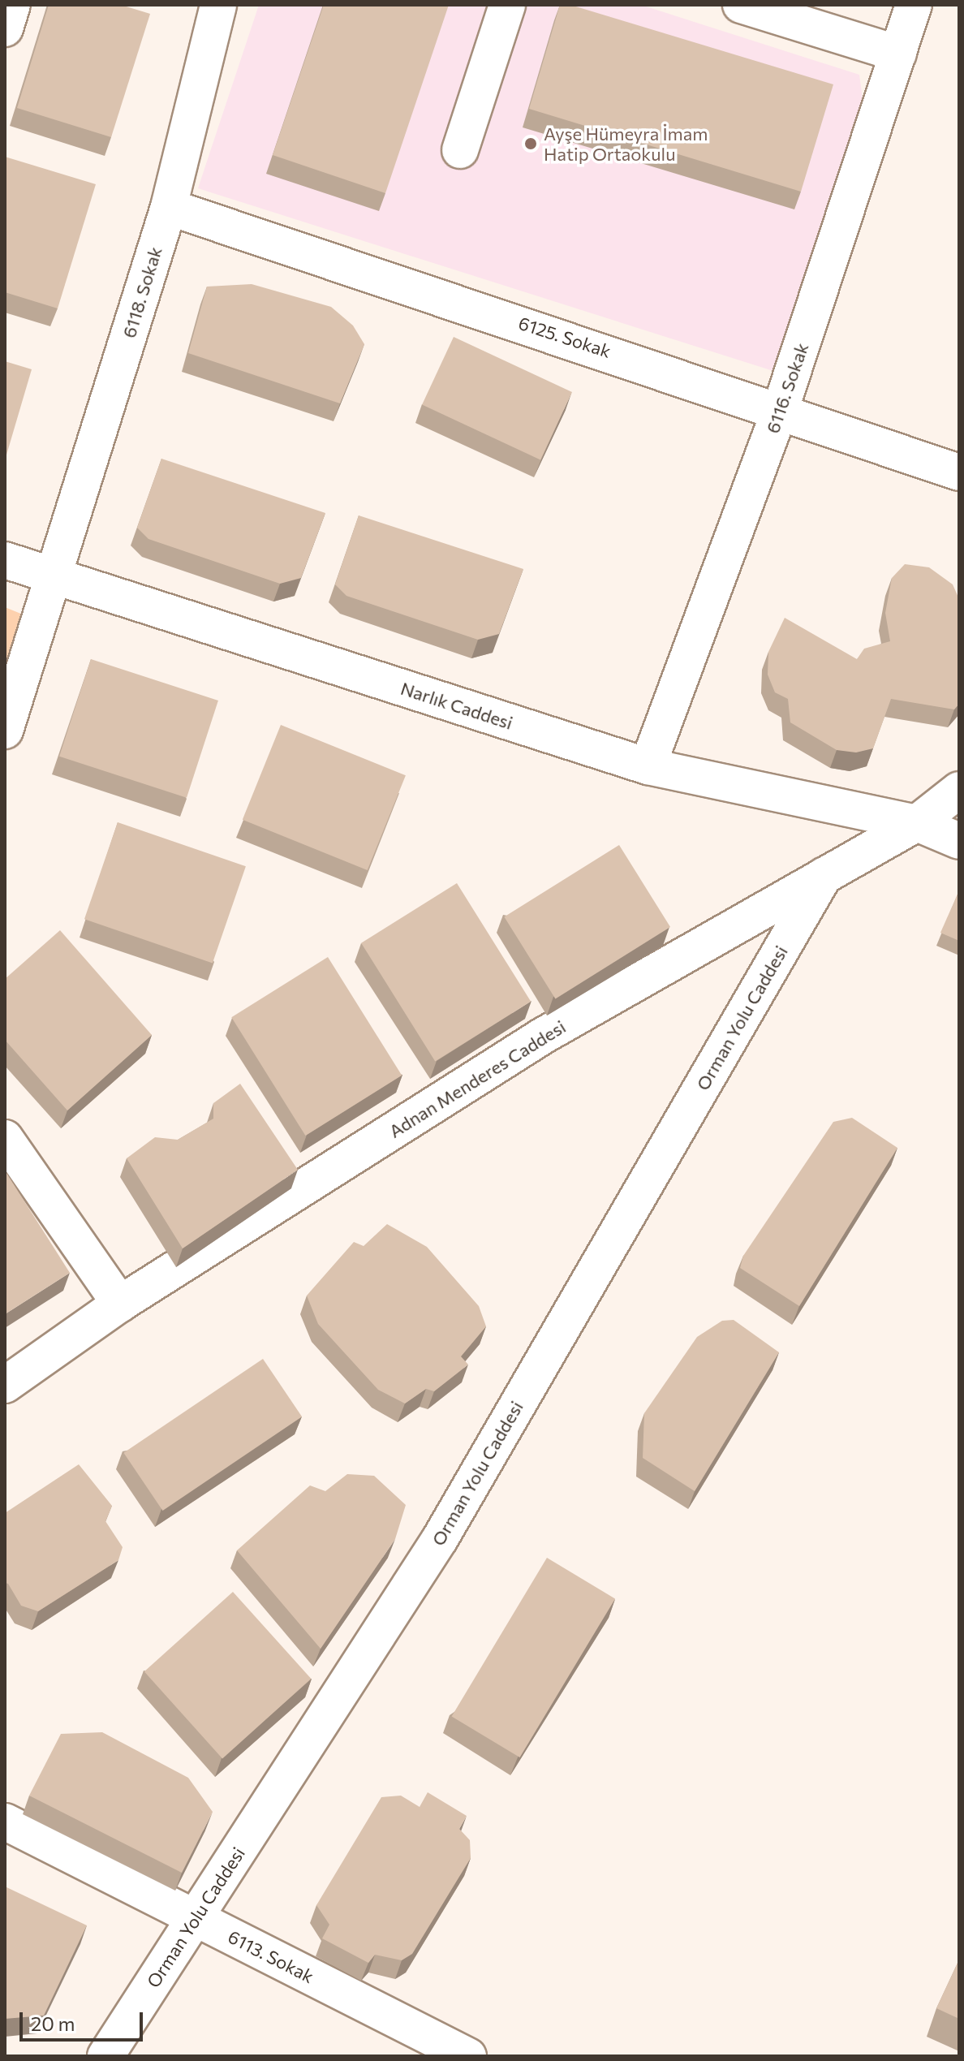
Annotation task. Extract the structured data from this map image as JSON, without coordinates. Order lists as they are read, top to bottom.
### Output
{
  "streets": {
    "street": [
      "6118. Sokak",
      "6125. Sokak",
      "6116. Sokak",
      "Narlık Caddesi",
      "Orman Yolu Caddesi",
      "Adnan Menderes Caddesi",
      "6113. Sokak"
    ]
  },
  "crossings": [
    ["6118. Sokak", "6125. Sokak"],
    ["6118. Sokak", "Narlık Caddesi"],
    ["6125. Sokak", "6116. Sokak"],
    ["6116. Sokak", "Narlık Caddesi"],
    ["Narlık Caddesi", "Adnan Menderes Caddesi"],
    ["Orman Yolu Caddesi", "Adnan Menderes Caddesi"],
    ["Orman Yolu Caddesi", "6113. Sokak"]
  ],
  "places": ["Ayşe Hümeyra İmam Hatip Ortaokulu"],
  "scale_bar": "20 m"
}
